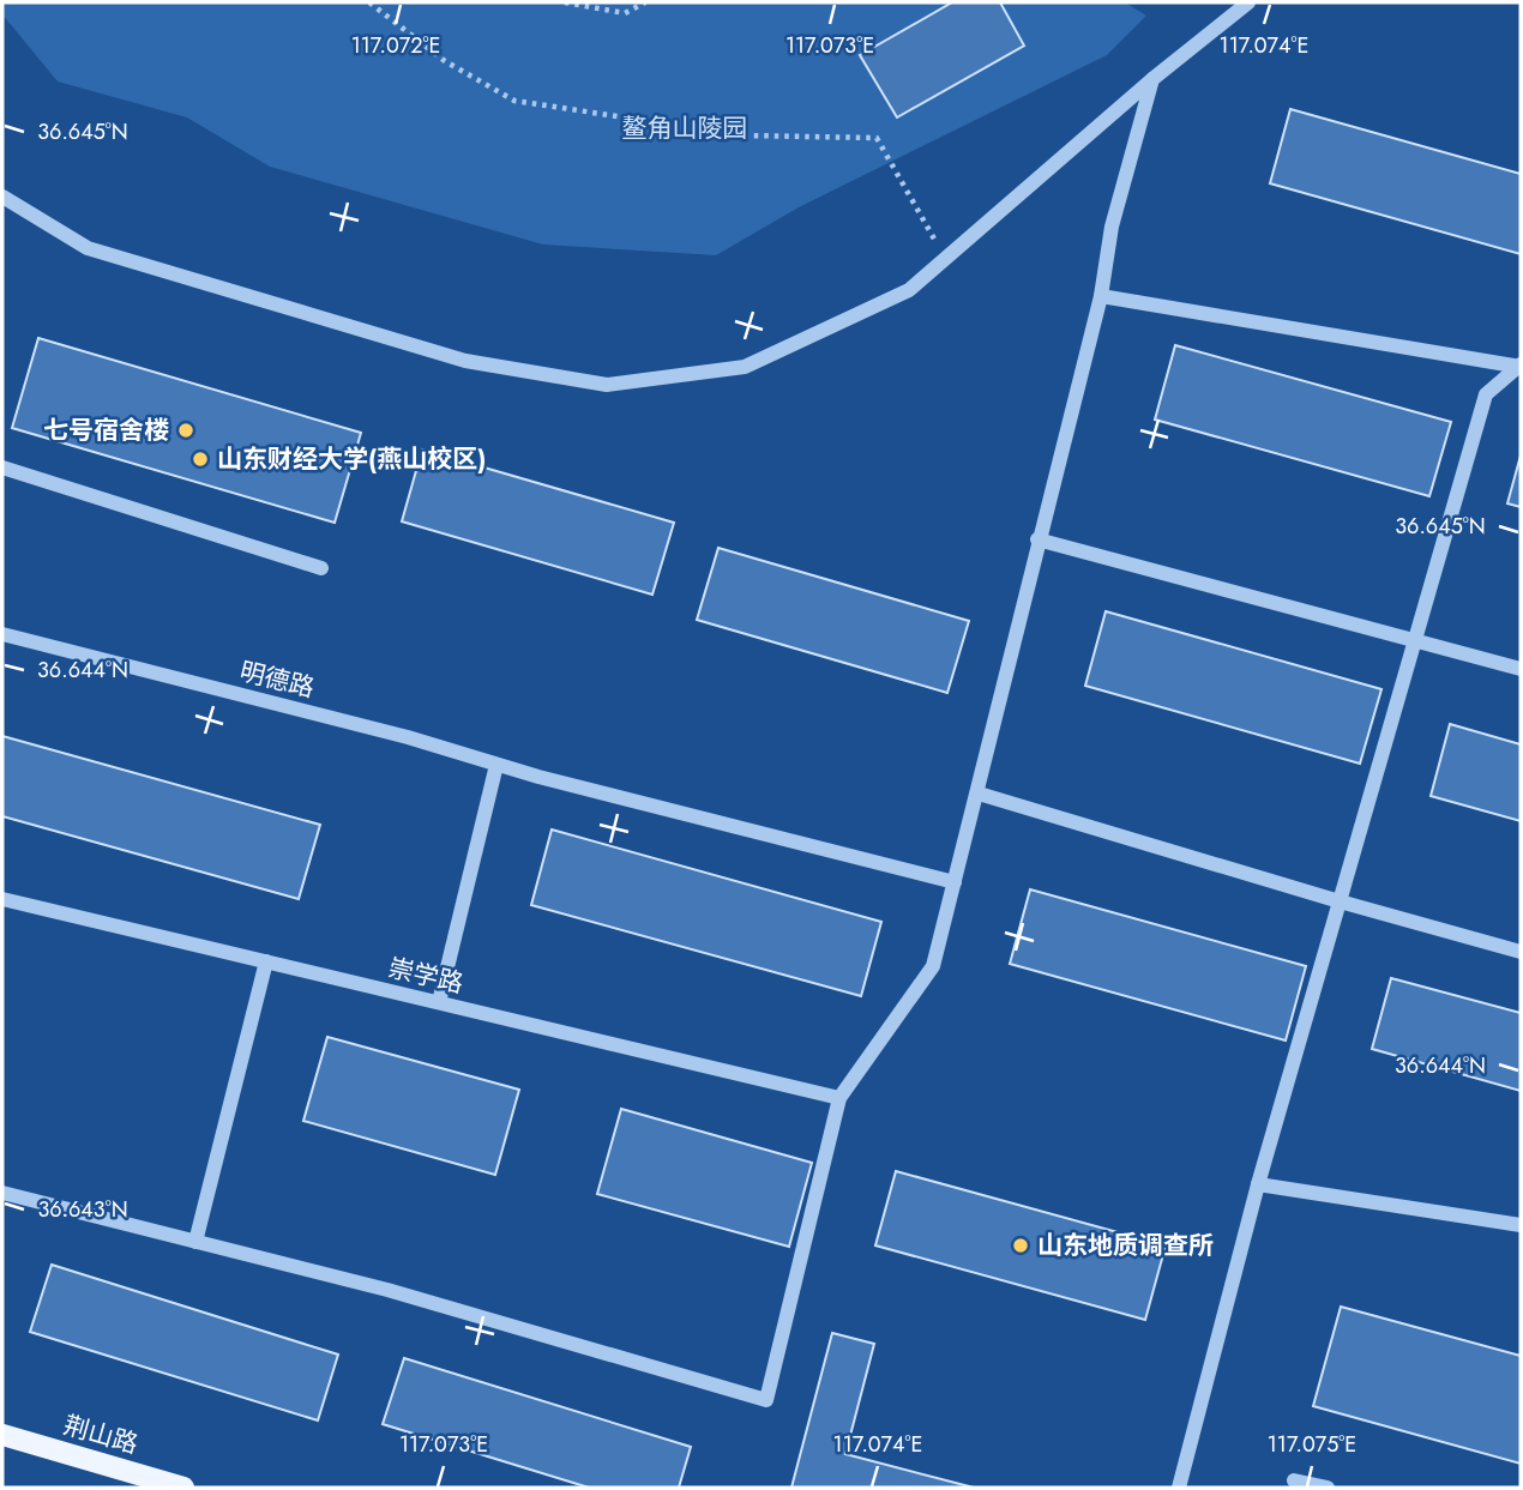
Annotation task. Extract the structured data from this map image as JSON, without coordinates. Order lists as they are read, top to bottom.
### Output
{
  "streets": {
    "main road": ["荆山路"],
    "street": ["明德路", "崇学路"]
  },
  "parks": ["鳌角山陵园"],
  "places": ["七号宿舍楼", "山东财经大学(燕山校区)", "山东地质调查所"],
  "coordinates": [
    "117.072°E",
    "117.073°E",
    "117.074°E",
    "36.645°N",
    "36.644°N",
    "36.643°N",
    "117.075°E"
  ]
}
